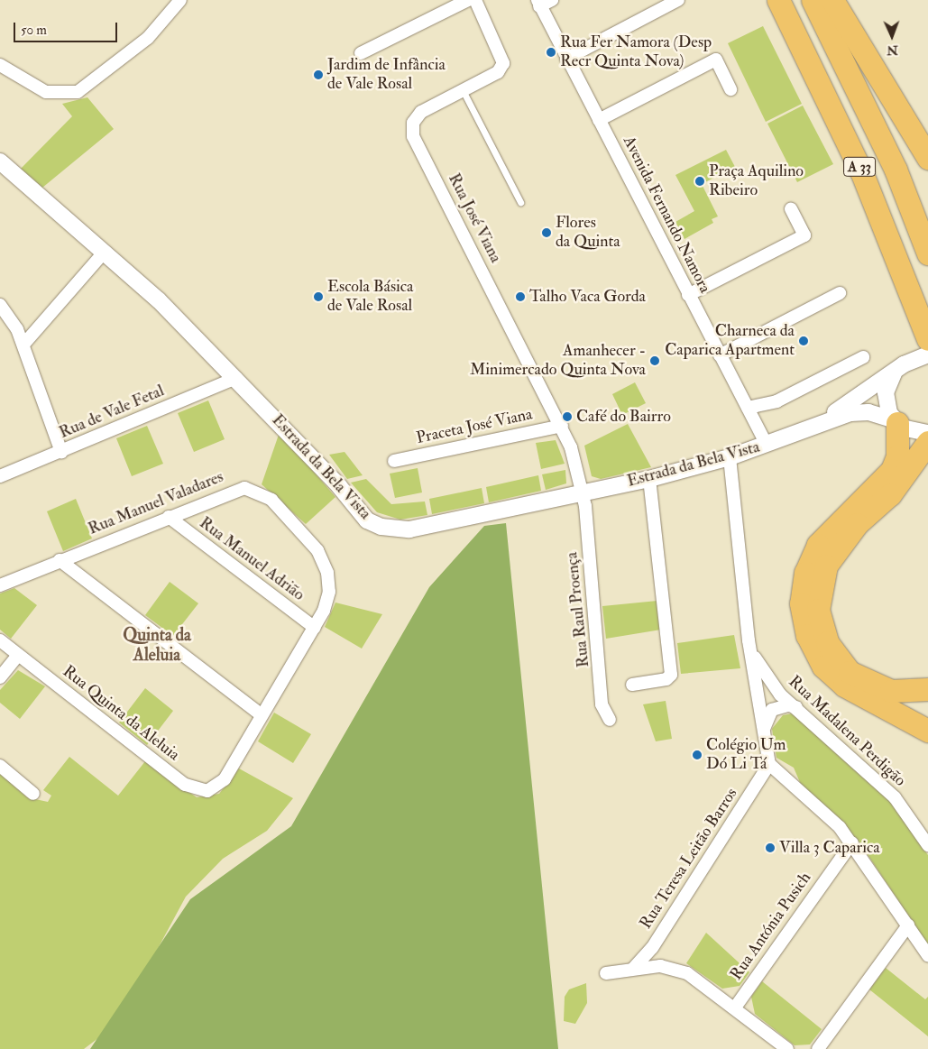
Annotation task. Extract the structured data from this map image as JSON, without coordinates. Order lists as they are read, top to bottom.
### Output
{
  "streets": {
    "highway": ["A 33"],
    "street": [
      "Avenida Fernando Namora",
      "Rua José Viana",
      "Rua de Vale Fetal",
      "Praceta José Viana",
      "Estrada da Bela Vista",
      "Rua Manuel Valadares",
      "Rua Manuel Adrião",
      "Rua Raul Proença",
      "Rua Quinta da Aleluia",
      "Rua Madalena Perdigão",
      "Rua Teresa Leitão Barros",
      "Rua Antónia Pusich"
    ]
  },
  "crossings": [
    ["Avenida Fernando Namora", "Estrada da Bela Vista"],
    ["Rua José Viana", "Praceta José Viana"],
    ["Rua José Viana", "Estrada da Bela Vista"],
    ["Rua José Viana", "Rua Raul Proença"],
    ["Rua de Vale Fetal", "Estrada da Bela Vista"],
    ["Estrada da Bela Vista", "Rua Raul Proença"],
    ["Estrada da Bela Vista", "Rua Madalena Perdigão"],
    ["Rua Manuel Valadares", "Rua Manuel Adrião"],
    ["Rua Manuel Valadares", "Rua Quinta da Aleluia"],
    ["Rua Madalena Perdigão", "Rua Teresa Leitão Barros"]
  ],
  "districts": ["Quinta da Aleluia"],
  "places": [
    "Rua Fer Namora (Desp Recr Quinta Nova)",
    "Jardim de Infância de Vale Rosal",
    "Praça Aquilino Ribeiro",
    "Flores da Quinta",
    "Escola Básica de Vale Rosal",
    "Talho Vaca Gorda",
    "Charneca da Caparica Apartment",
    "Amanhecer - Minimercado Quinta Nova",
    "Café do Bairro",
    "Colégio Um Dó Li Tá",
    "Villa 3 Caparica"
  ],
  "scale_bar": "50 m",
  "north": "bottom"
}
